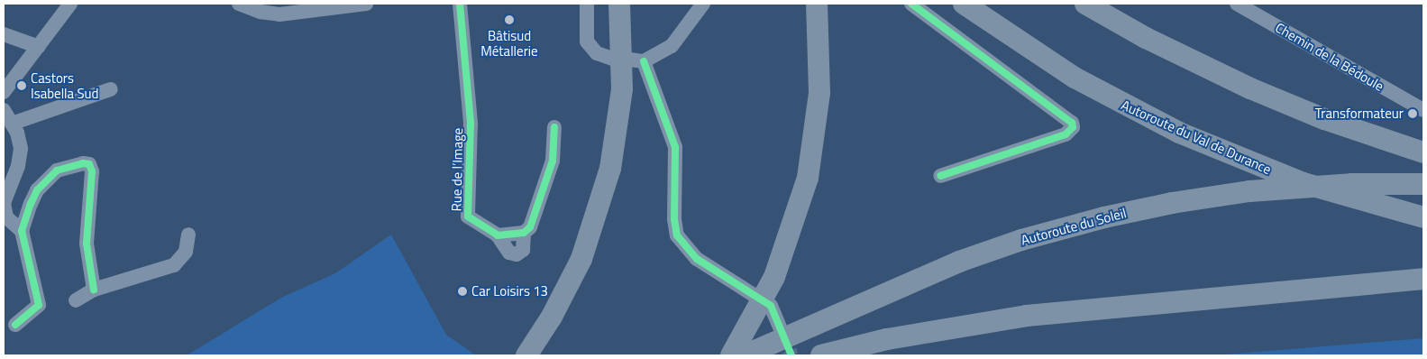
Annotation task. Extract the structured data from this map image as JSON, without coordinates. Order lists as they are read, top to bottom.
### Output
{
  "streets": {
    "highway": ["Autoroute du Val de Durance", "Autoroute du Soleil"],
    "street": ["Chemin de la Bédoule", "Rue de l’Image"]
  },
  "places": [
    "Bâtisud Métallerie",
    "Castors Isabella Sud",
    "Transformateur",
    "Car Loisirs 13"
  ]
}
